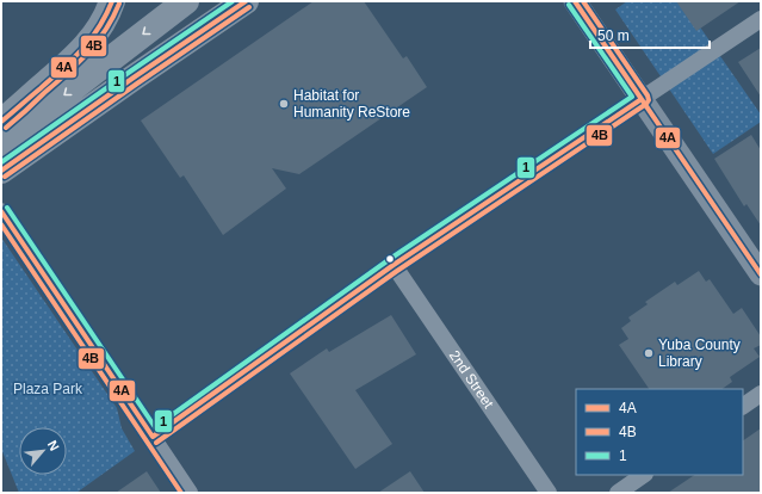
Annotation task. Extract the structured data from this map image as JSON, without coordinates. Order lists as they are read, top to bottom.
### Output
{
  "streets": {
    "street": ["2nd Street"]
  },
  "parks": ["Plaza Park"],
  "places": ["Habitat for Humanity ReStore", "Yuba County Library"],
  "lines": ["transit line 4A", "transit line 4B", "transit line 1"],
  "legend": ["4A", "4B", "1"],
  "scale_bar": "50 m",
  "north": "top right"
}
